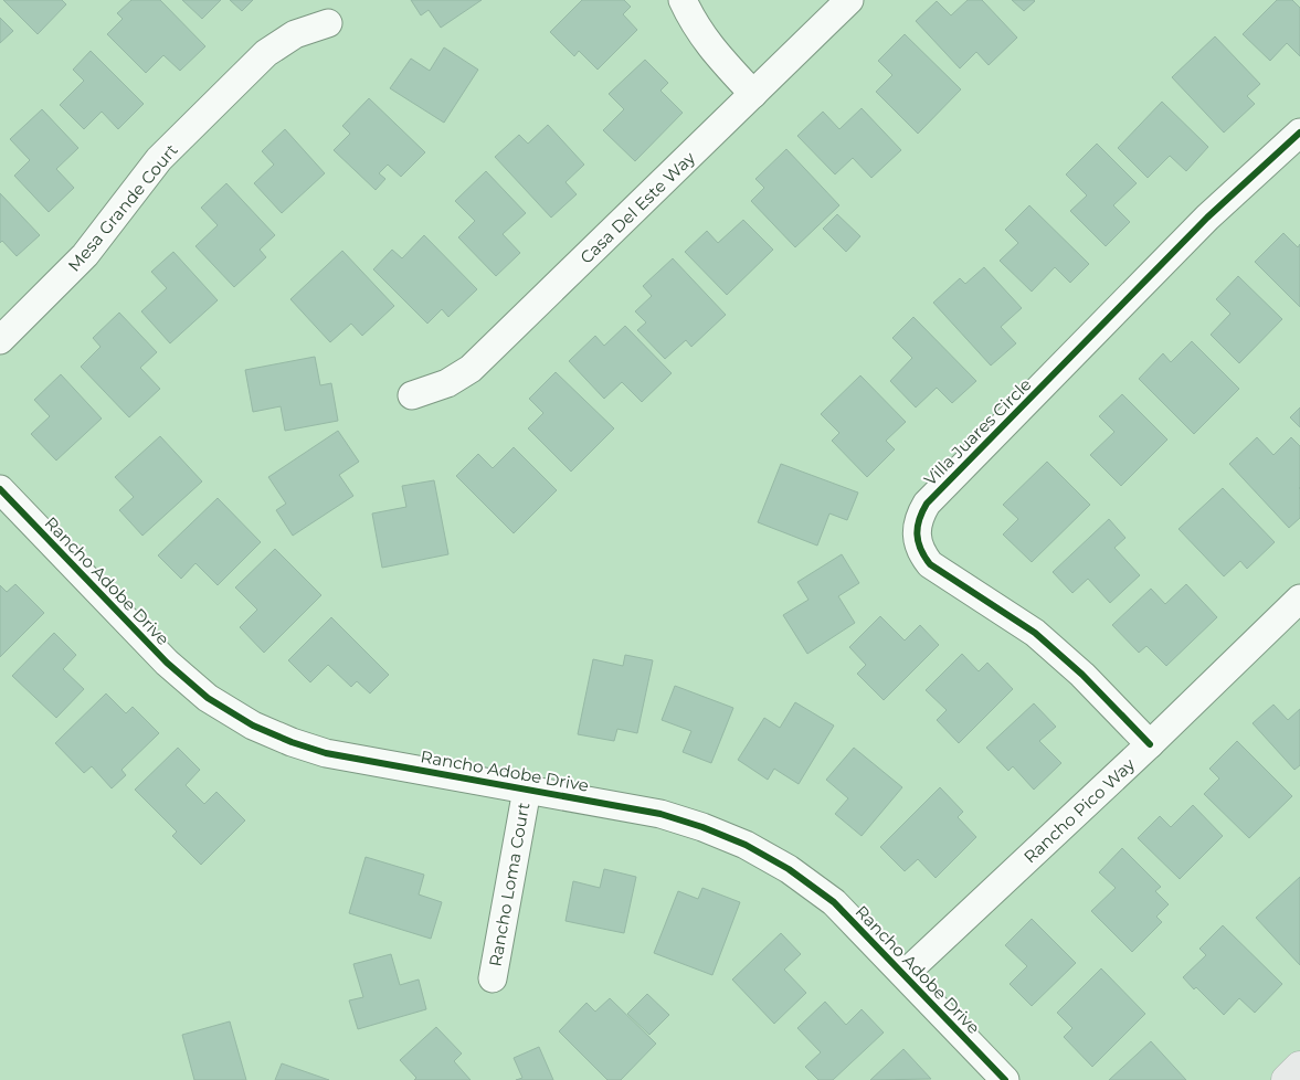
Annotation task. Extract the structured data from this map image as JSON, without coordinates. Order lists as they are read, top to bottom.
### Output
{
  "streets": {
    "street": [
      "Mesa Grande Court",
      "Casa Del Este Way",
      "Villa Juares Circle",
      "Rancho Adobe Drive",
      "Rancho Pico Way",
      "Rancho Loma Court"
    ]
  },
  "crossings": [
    ["Villa Juares Circle", "Rancho Pico Way"],
    ["Rancho Adobe Drive", "Rancho Pico Way"],
    ["Rancho Adobe Drive", "Rancho Loma Court"]
  ]
}
